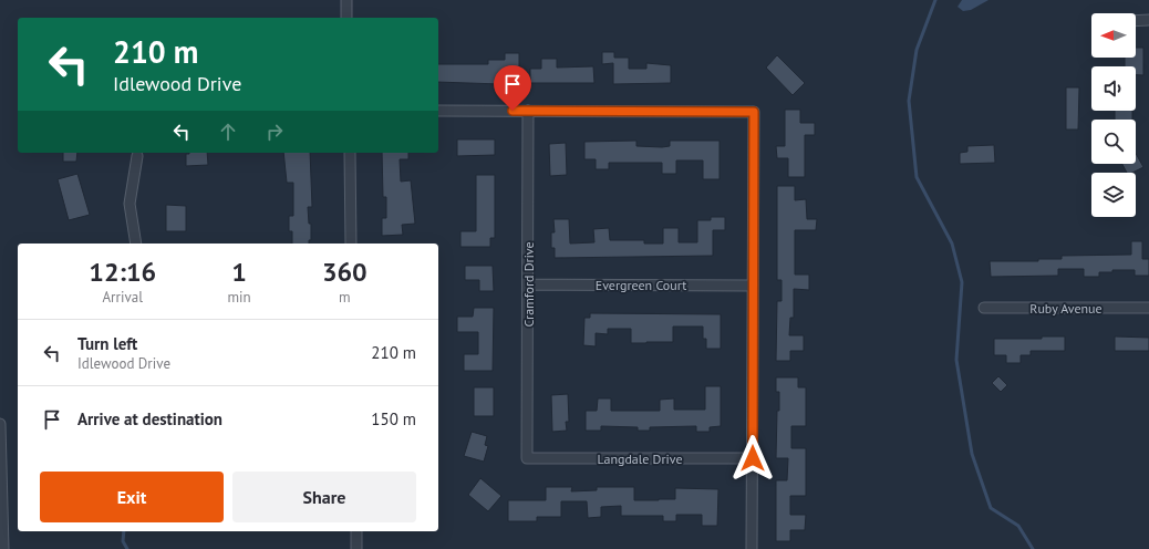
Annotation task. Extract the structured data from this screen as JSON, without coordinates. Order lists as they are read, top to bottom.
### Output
{
  "streets": {
    "street": [
      "Cramford Drive",
      "Evergreen Court",
      "Ruby Avenue",
      "Langdale Drive"
    ]
  },
  "crossings": [
    ["Cramford Drive", "Evergreen Court"],
    ["Cramford Drive", "Langdale Drive"]
  ],
  "north": "left",
  "page": {
    "turn": ["210 m", "Idlewood Drive"],
    "eta": [
      "12:16",
      "Arrival",
      "1",
      "min",
      "360",
      "m"
    ],
    "list": [
      {
        "name": "Turn left",
        "note": "Idlewood Drive",
        "value": "210 m"
      },
      {
        "name": "Arrive at destination",
        "value": "150 m"
      }
    ],
    "buttons": ["Exit", "Share"]
  }
}
